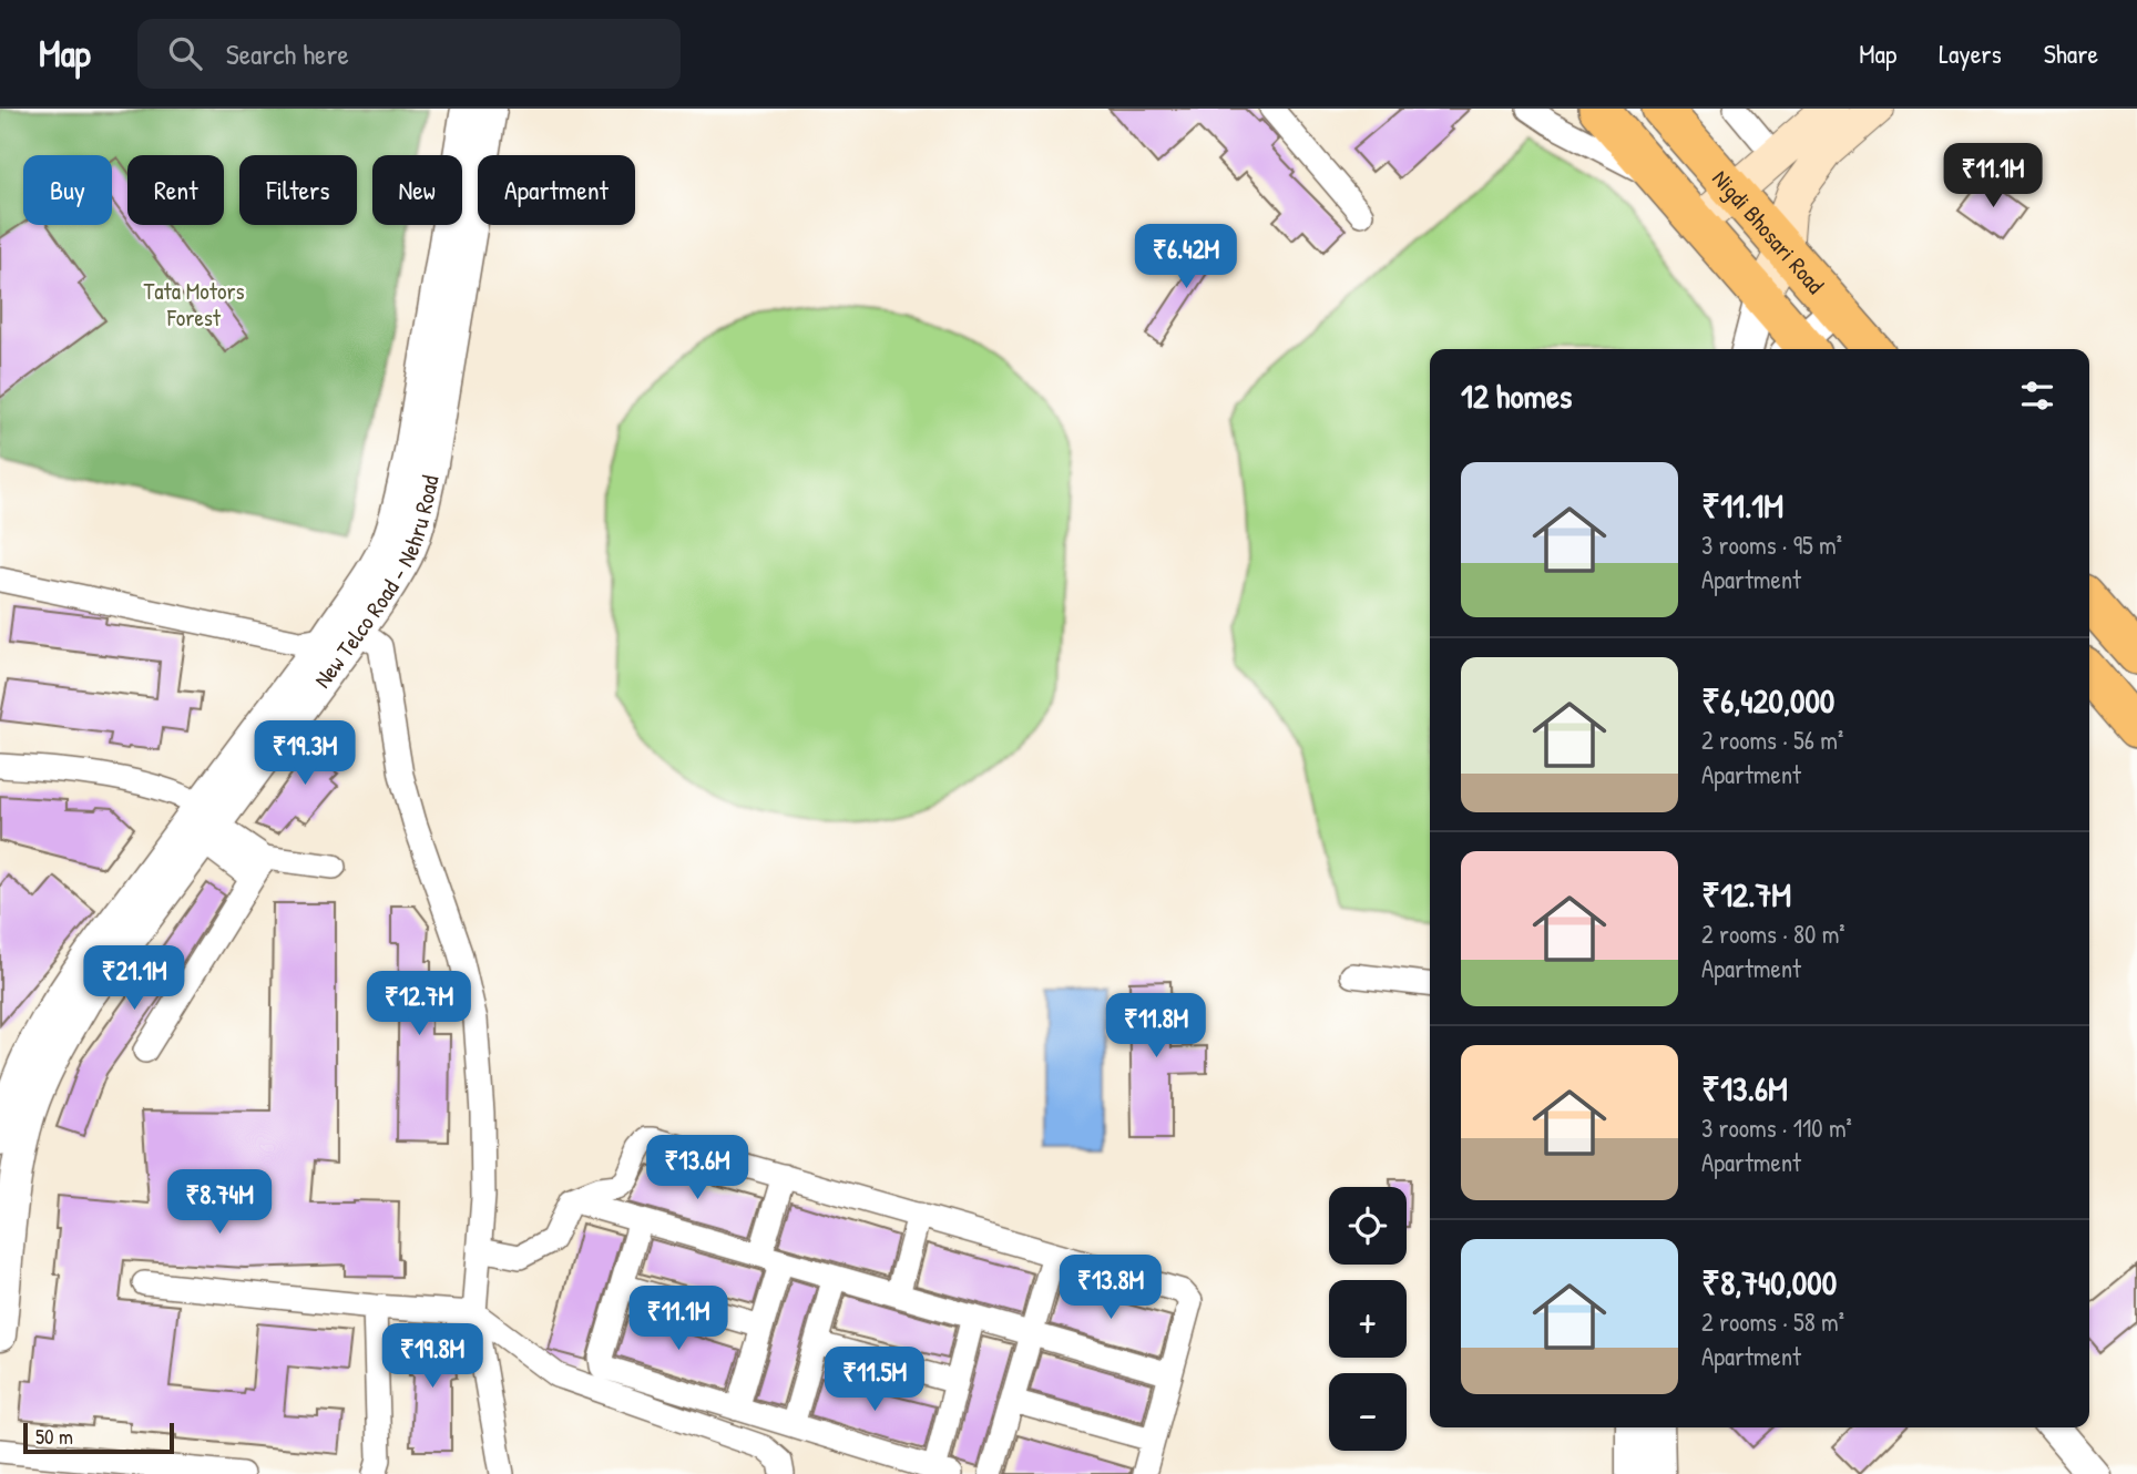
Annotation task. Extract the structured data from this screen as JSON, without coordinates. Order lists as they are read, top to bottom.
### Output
{
  "streets": {
    "main road": ["Nigdi Bhosari Road"],
    "street": ["New Telco Road - Nehru Road"]
  },
  "parks": ["Tata Motors Forest"],
  "scale_bar": "50 m",
  "page": {
    "header": "Map",
    "search": "Search here",
    "nav": ["Map", "Layers", "Share"],
    "price": [
      "₹11.1M",
      "₹6.42M",
      "₹19.3M",
      "₹21.1M",
      "₹12.7M",
      "₹11.8M",
      "₹13.6M",
      "₹8.74M",
      "₹13.8M",
      "₹11.1M",
      "₹19.8M",
      "₹11.5M"
    ],
    "chip": [
      "Buy",
      "Rent",
      "Filters",
      "New",
      "Apartment"
    ],
    "heading": "12 homes",
    "list": [
      {
        "name": "₹11.1M",
        "note": "3 rooms · 95 m² · Apartment"
      },
      {
        "name": "₹6,420,000",
        "note": "2 rooms · 56 m² · Apartment"
      },
      {
        "name": "₹12.7M",
        "note": "2 rooms · 80 m² · Apartment"
      },
      {
        "name": "₹13.6M",
        "note": "3 rooms · 110 m² · Apartment"
      },
      {
        "name": "₹8,740,000",
        "note": "2 rooms · 58 m² · Apartment"
      }
    ],
    "map_buttons": ["+", "−"],
    "scale": "50 m"
  }
}
